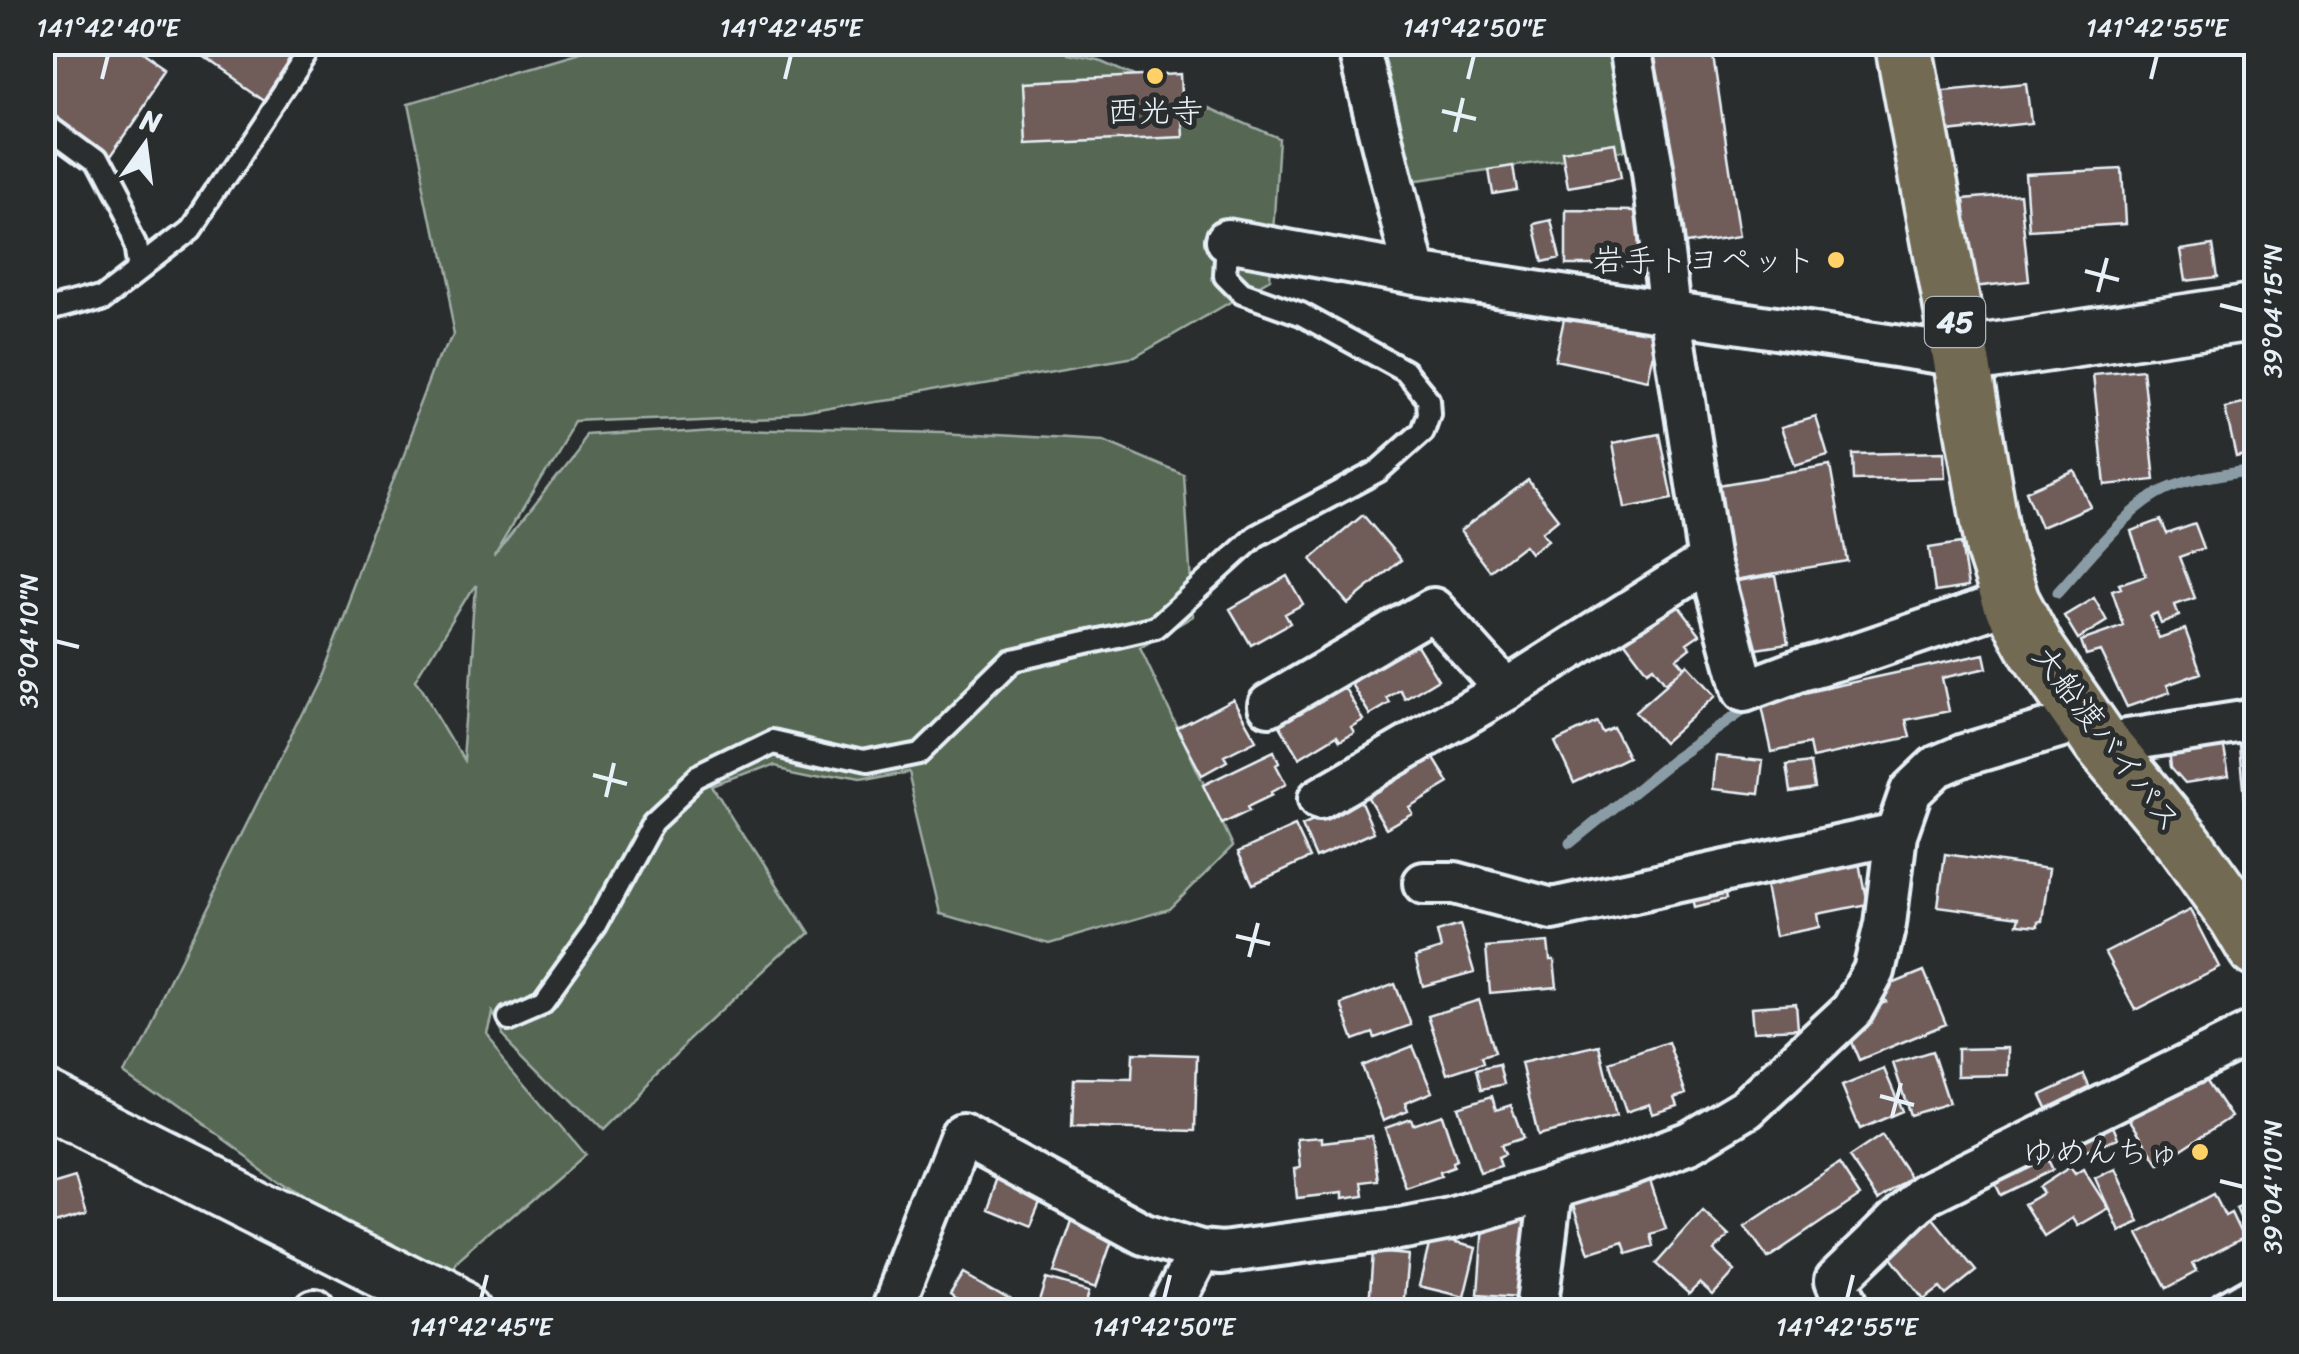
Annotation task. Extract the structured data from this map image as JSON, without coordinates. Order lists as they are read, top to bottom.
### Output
{
  "streets": {
    "highway": ["45", "大船渡バイパス"]
  },
  "places": ["西光寺", "岩手トヨペット", "ゆめんちゅ"],
  "north": "top",
  "coordinates": [
    "141°42'40\"E",
    "141°42'45\"E",
    "141°42'50\"E",
    "141°42'55\"E",
    "39°04'15\"N",
    "39°04'10\"N"
  ]
}
